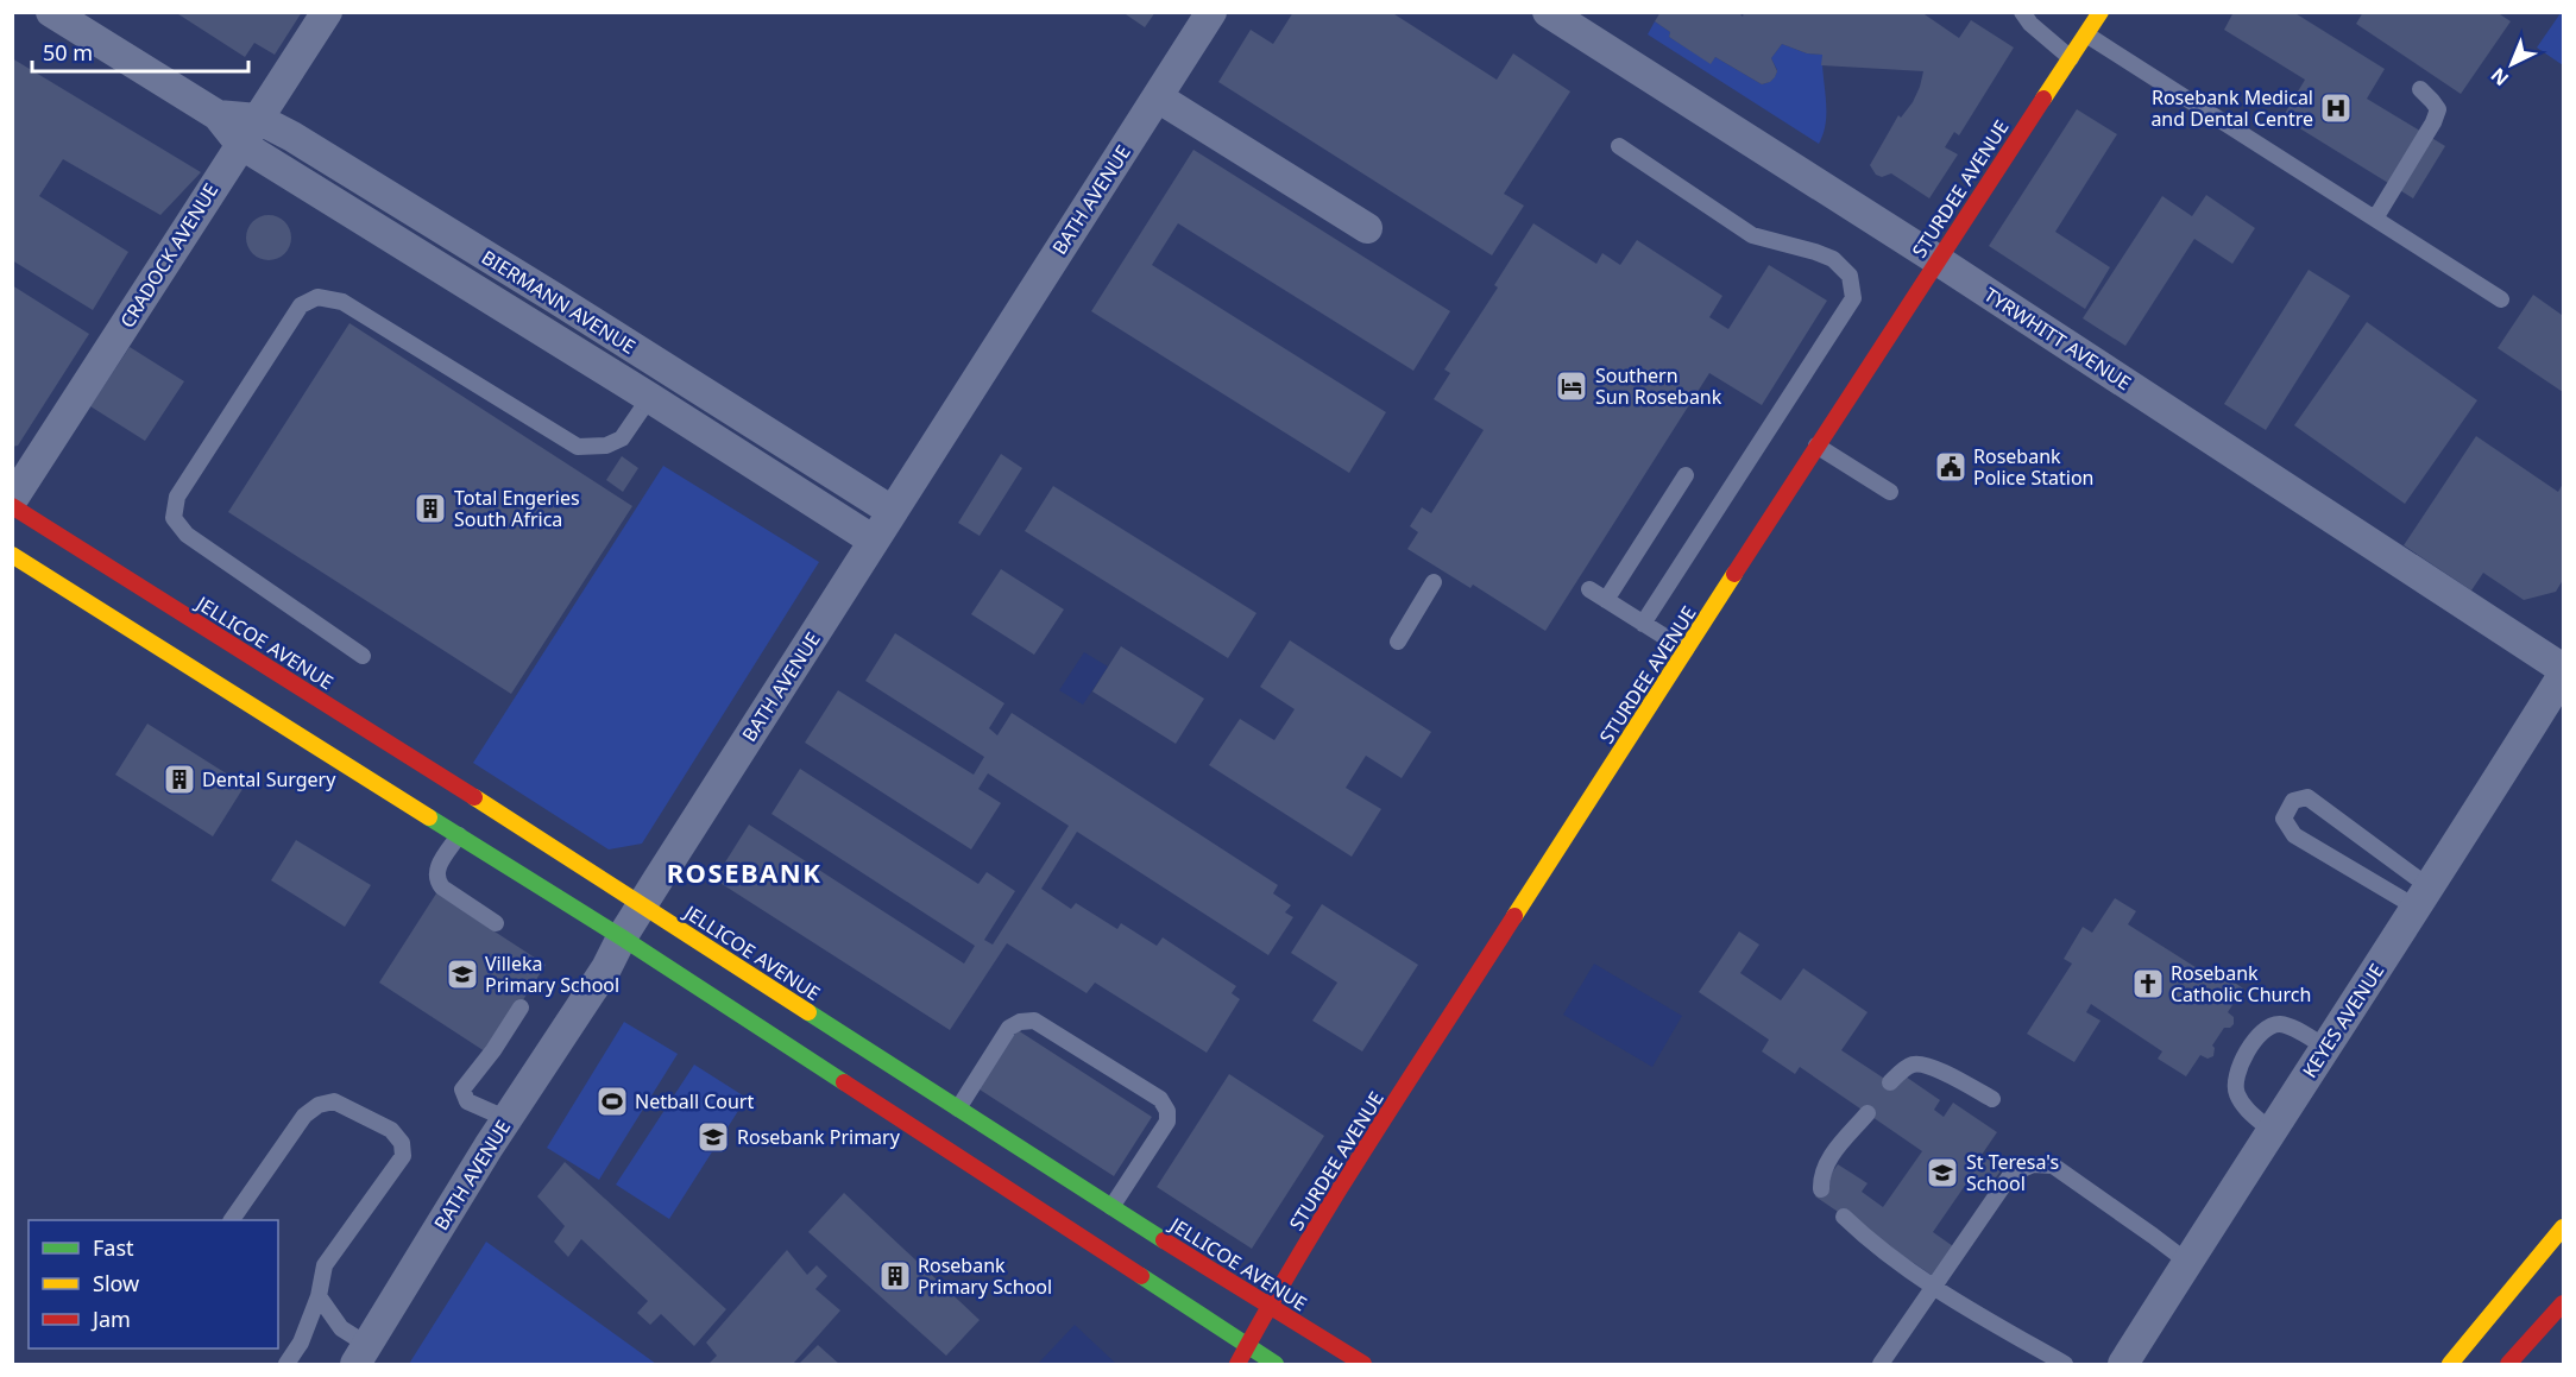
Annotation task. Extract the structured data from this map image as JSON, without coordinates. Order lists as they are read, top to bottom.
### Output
{
  "streets": {
    "main road": ["STURDEE AVENUE", "JELLICOE AVENUE"],
    "street": [
      "BATH AVENUE",
      "CRADOCK AVENUE",
      "BIERMANN AVENUE",
      "TYRWHITT AVENUE",
      "KEYES AVENUE"
    ]
  },
  "crossings": [
    ["STURDEE AVENUE", "TYRWHITT AVENUE"],
    ["STURDEE AVENUE", "JELLICOE AVENUE"],
    ["BATH AVENUE", "BIERMANN AVENUE"],
    ["BATH AVENUE", "JELLICOE AVENUE"],
    ["CRADOCK AVENUE", "BIERMANN AVENUE"],
    ["CRADOCK AVENUE", "JELLICOE AVENUE"]
  ],
  "districts": ["ROSEBANK"],
  "places": {
    "hospital": ["Rosebank Medical and Dental Centre"],
    "hotel": ["Southern Sun Rosebank"],
    "public building": ["Rosebank Police Station"],
    "building": ["Total Engeries South Africa", "Dental Surgery", "Rosebank Primary School"],
    "school or university": ["Villeka Primary School", "Rosebank Primary", "St Teresa's School"],
    "church": ["Rosebank Catholic Church"],
    "sports": ["Netball Court"]
  },
  "legend": ["Fast", "Slow", "Jam"],
  "scale_bar": "50 m",
  "north": "bottom left"
}
